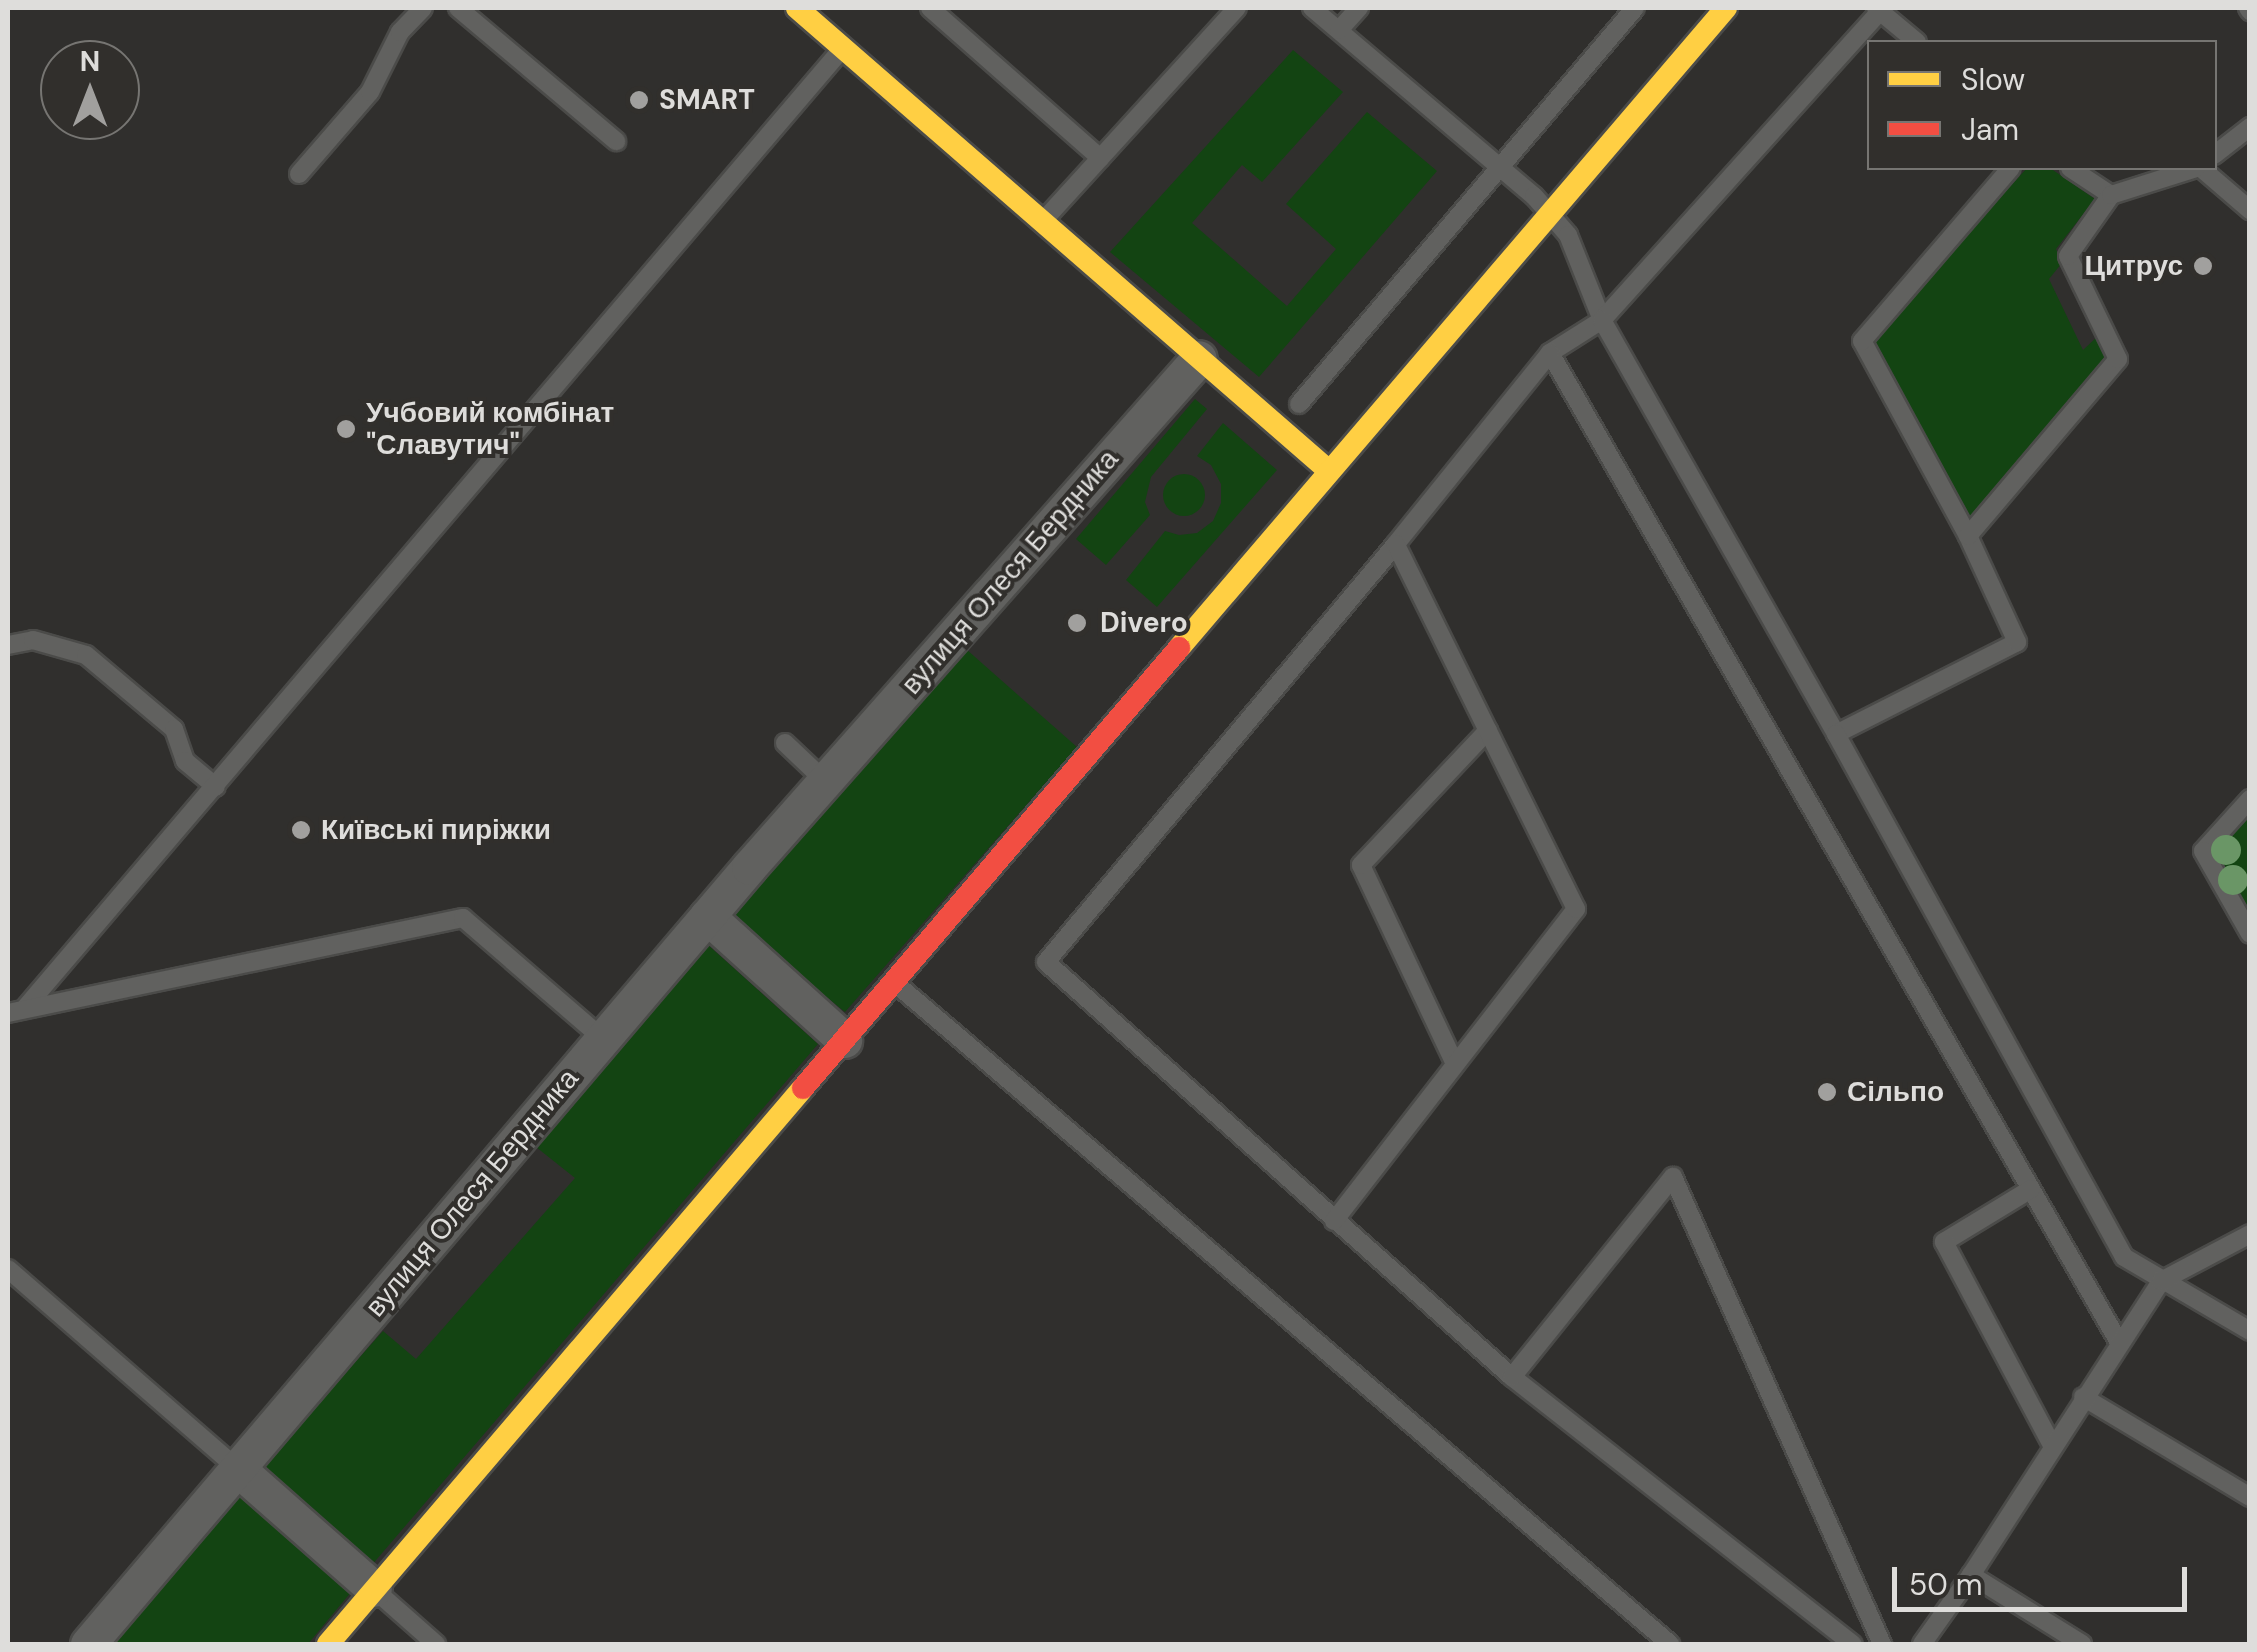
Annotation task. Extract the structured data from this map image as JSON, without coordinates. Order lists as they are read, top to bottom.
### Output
{
  "streets": {
    "street": ["вулиця Олеся Бердника"]
  },
  "places": [
    "SMART",
    "Цитрус",
    "Учбовий комбінат \"Славутич\"",
    "Divero",
    "Київські пиріжки",
    "Сільпо"
  ],
  "legend": ["Slow", "Jam"],
  "scale_bar": "50 m",
  "north": "top"
}
